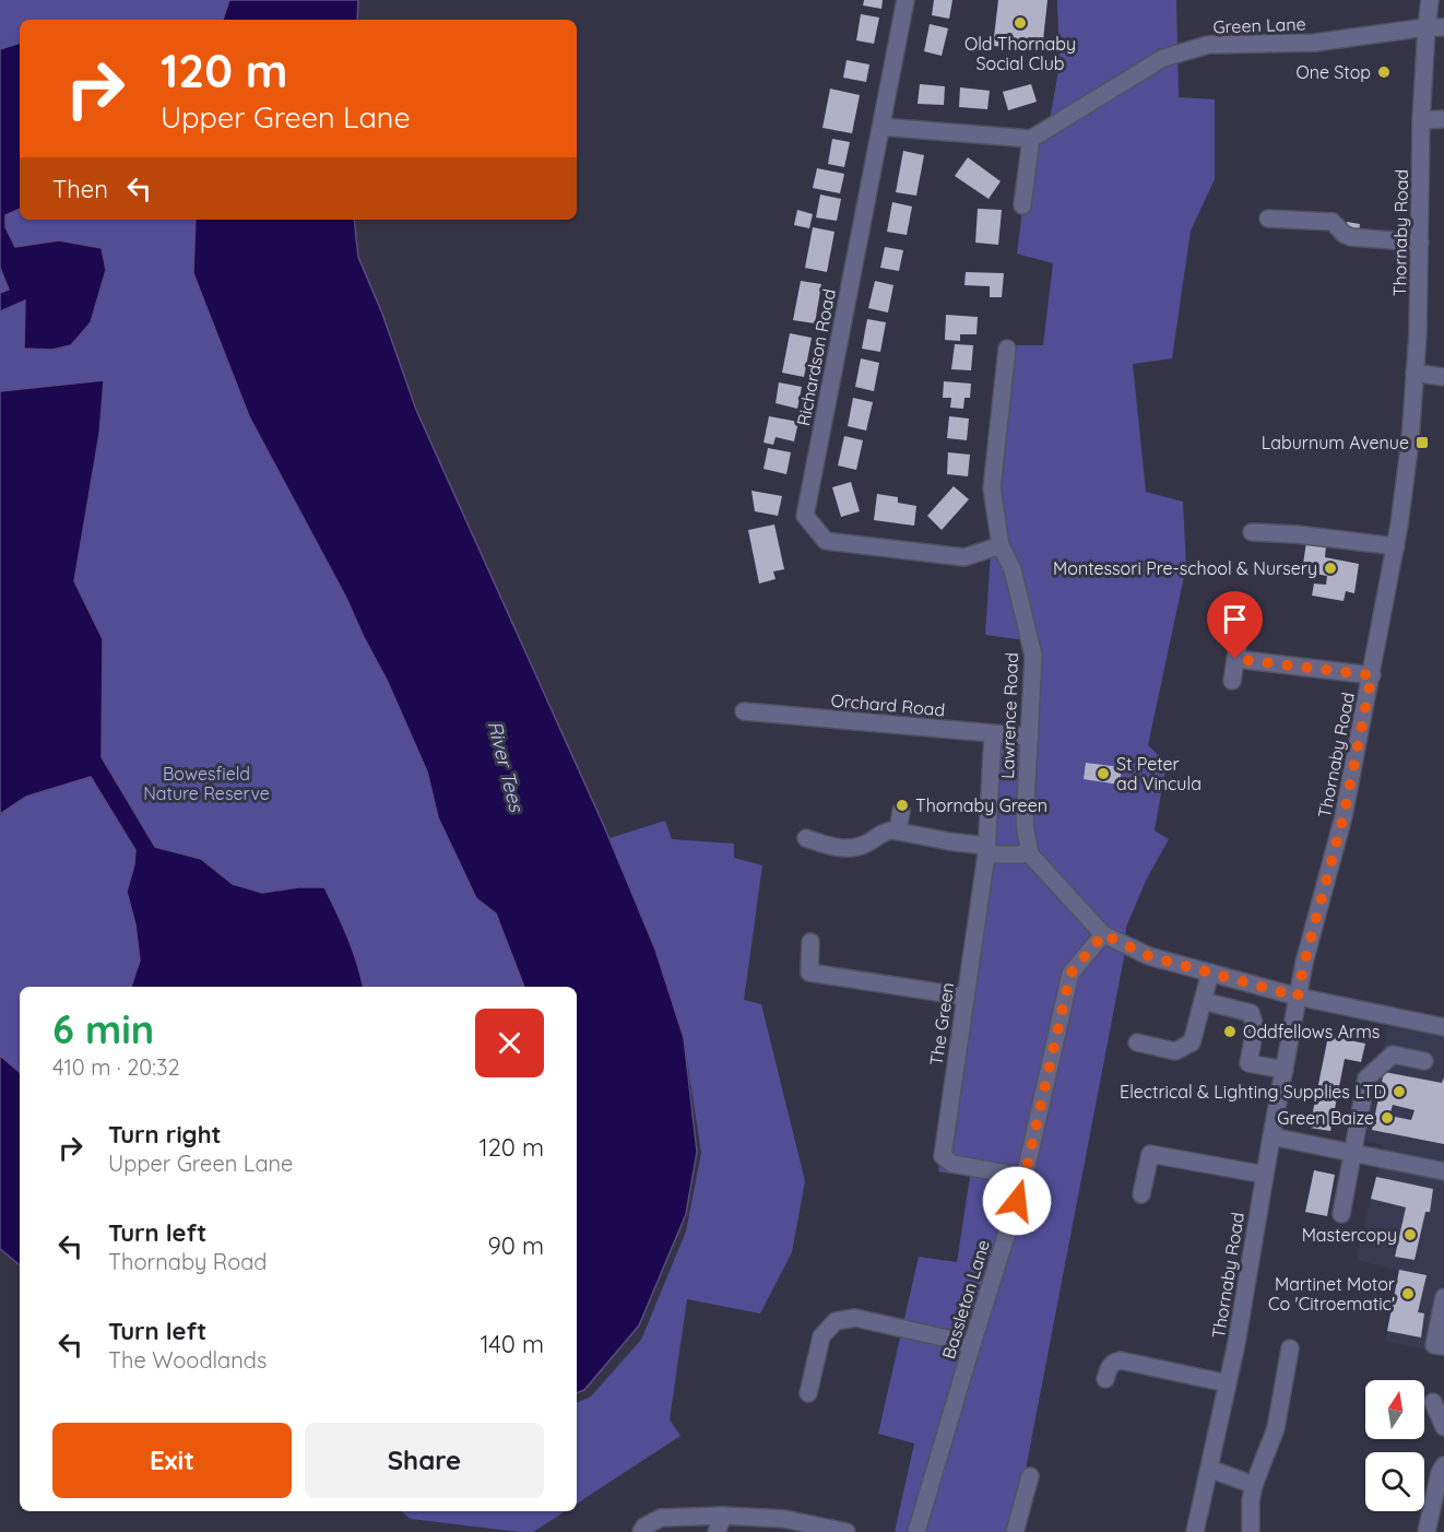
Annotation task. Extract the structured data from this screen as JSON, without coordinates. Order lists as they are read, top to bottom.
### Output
{
  "streets": {
    "street": [
      "Green Lane",
      "Thornaby Road",
      "Richardson Road",
      "Orchard Road",
      "Lawrence Road",
      "The Green",
      "Bassleton Lane"
    ]
  },
  "crossings": [
    ["Green Lane", "Thornaby Road"],
    ["Richardson Road", "Lawrence Road"],
    ["Orchard Road", "Lawrence Road"],
    ["Orchard Road", "The Green"],
    ["The Green", "Bassleton Lane"]
  ],
  "water": ["River Tees"],
  "parks": ["Bowesfield Nature Reserve"],
  "places": {
    "other": [
      "Old Thornaby Social Club",
      "One Stop",
      "Montessori Pre-school & Nursery",
      "St Peter ad Vincula",
      "Thornaby Green",
      "Oddfellows Arms",
      "Electrical & Lighting Supplies LTD",
      "Green Baize",
      "Mastercopy",
      "Martinet Motor Co 'Citroematic'"
    ],
    "transit": ["Laburnum Avenue"]
  },
  "north": "top",
  "page": {
    "turn": ["120 m", "Upper Green Lane"],
    "then": "Then",
    "heading": ["6 min", "410 m · 20:32"],
    "list": [
      {
        "name": "Turn right",
        "note": "Upper Green Lane",
        "value": "120 m"
      },
      {
        "name": "Turn left",
        "note": "Thornaby Road",
        "value": "90 m"
      },
      {
        "name": "Turn left",
        "note": "The Woodlands",
        "value": "140 m"
      }
    ],
    "buttons": ["Exit", "Share"]
  }
}
